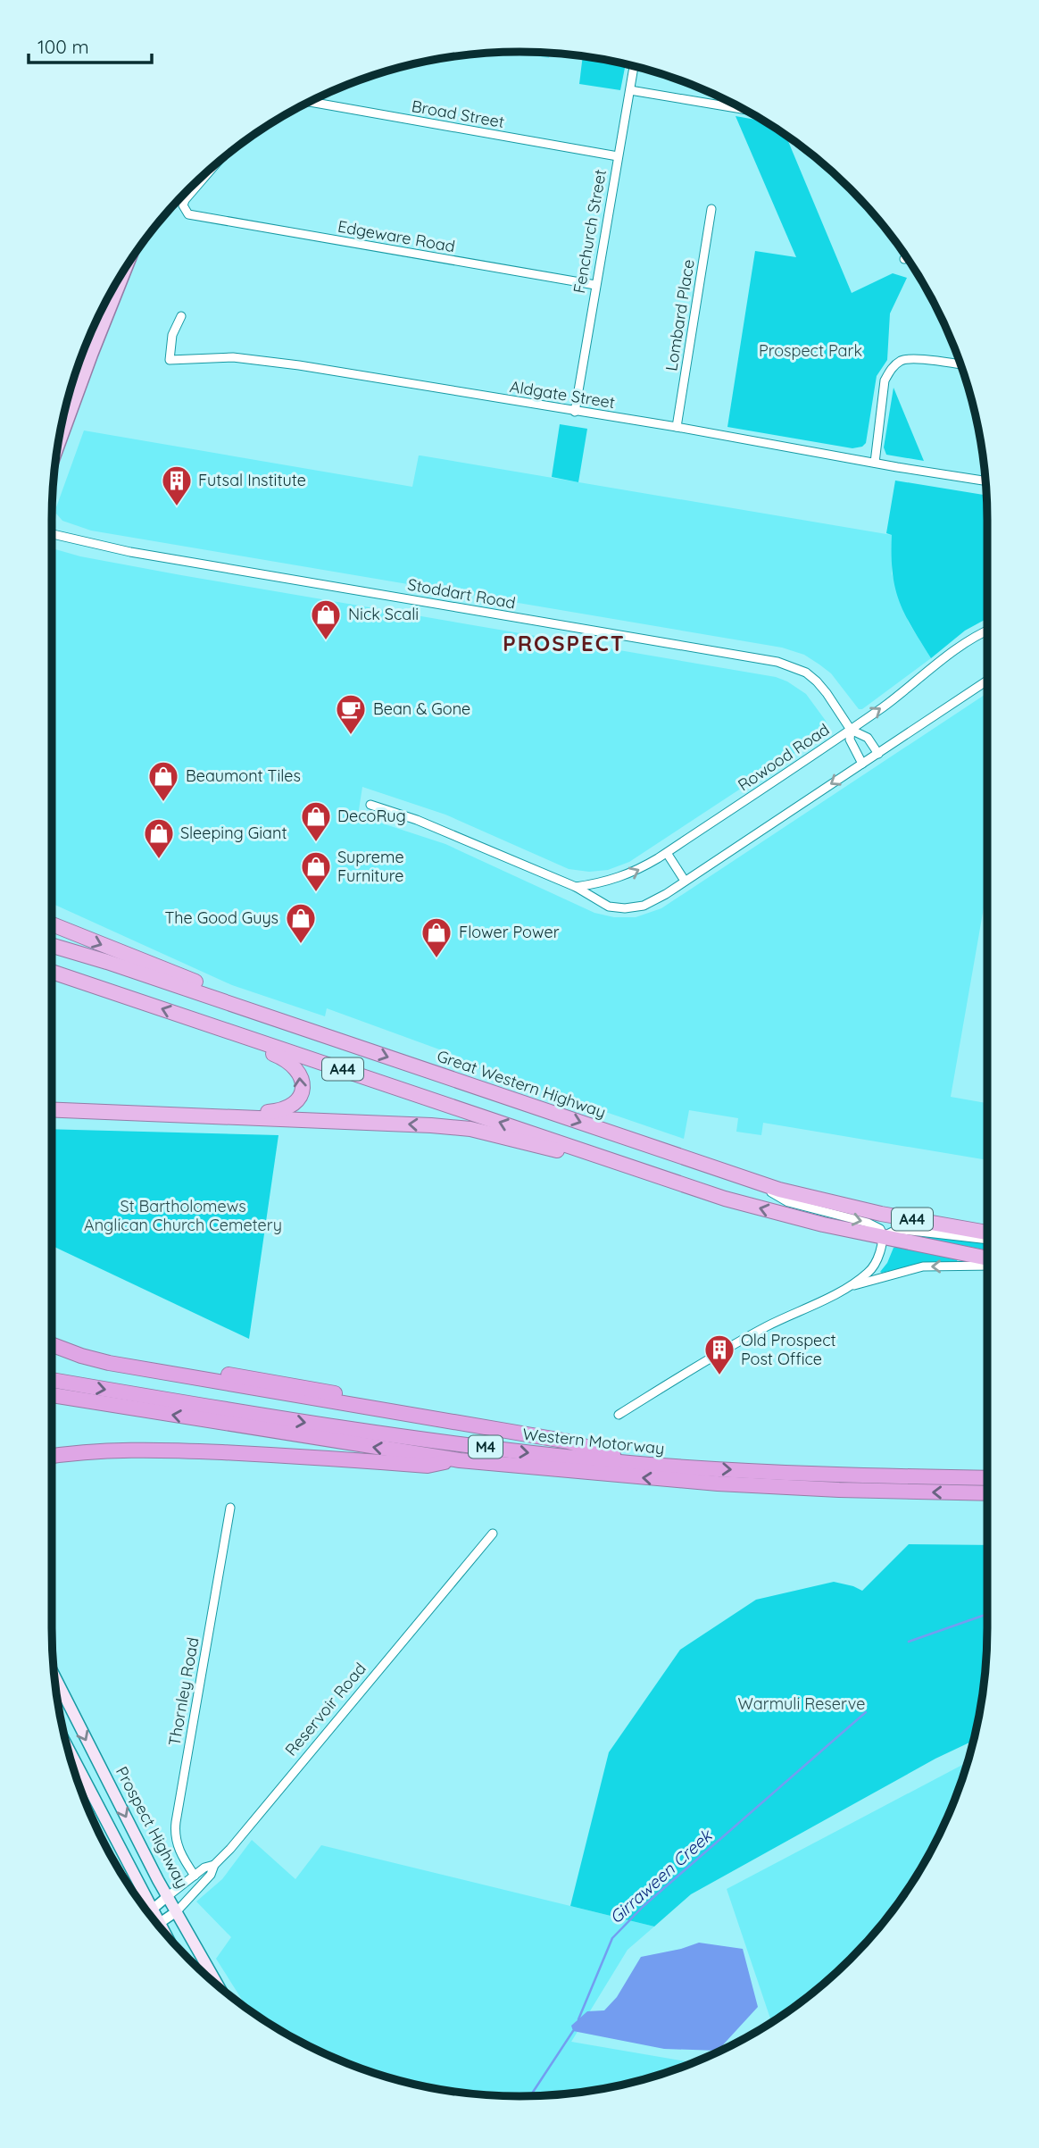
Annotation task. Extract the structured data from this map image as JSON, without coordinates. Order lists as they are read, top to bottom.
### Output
{
  "streets": {
    "highway": [
      "A44",
      "Great Western Highway",
      "Western Motorway",
      "M4"
    ],
    "main road": ["Prospect Highway"],
    "street": [
      "Broad Street",
      "Fenchurch Street",
      "Edgeware Road",
      "Lombard Place",
      "Aldgate Street",
      "Stoddart Road",
      "Rowood Road",
      "Thornley Road",
      "Reservoir Road"
    ]
  },
  "crossings": [
    ["Broad Street", "Fenchurch Street"],
    ["Fenchurch Street", "Edgeware Road"],
    ["Fenchurch Street", "Aldgate Street"],
    ["Lombard Place", "Aldgate Street"],
    ["Stoddart Road", "Rowood Road"],
    ["Thornley Road", "Reservoir Road"],
    ["Reservoir Road", "Prospect Highway"]
  ],
  "districts": ["PROSPECT"],
  "water": ["Girraween Creek"],
  "parks": ["Prospect Park", "St Bartholomews Anglican Church Cemetery", "Warmuli Reserve"],
  "places": {
    "building": ["Futsal Institute", "Old Prospect Post Office"],
    "shop": [
      "Nick Scali",
      "Beaumont Tiles",
      "DecoRug",
      "Sleeping Giant",
      "Supreme Furniture",
      "The Good Guys",
      "Flower Power"
    ],
    "cafe": ["Bean & Gone"]
  },
  "scale_bar": "100 m"
}
